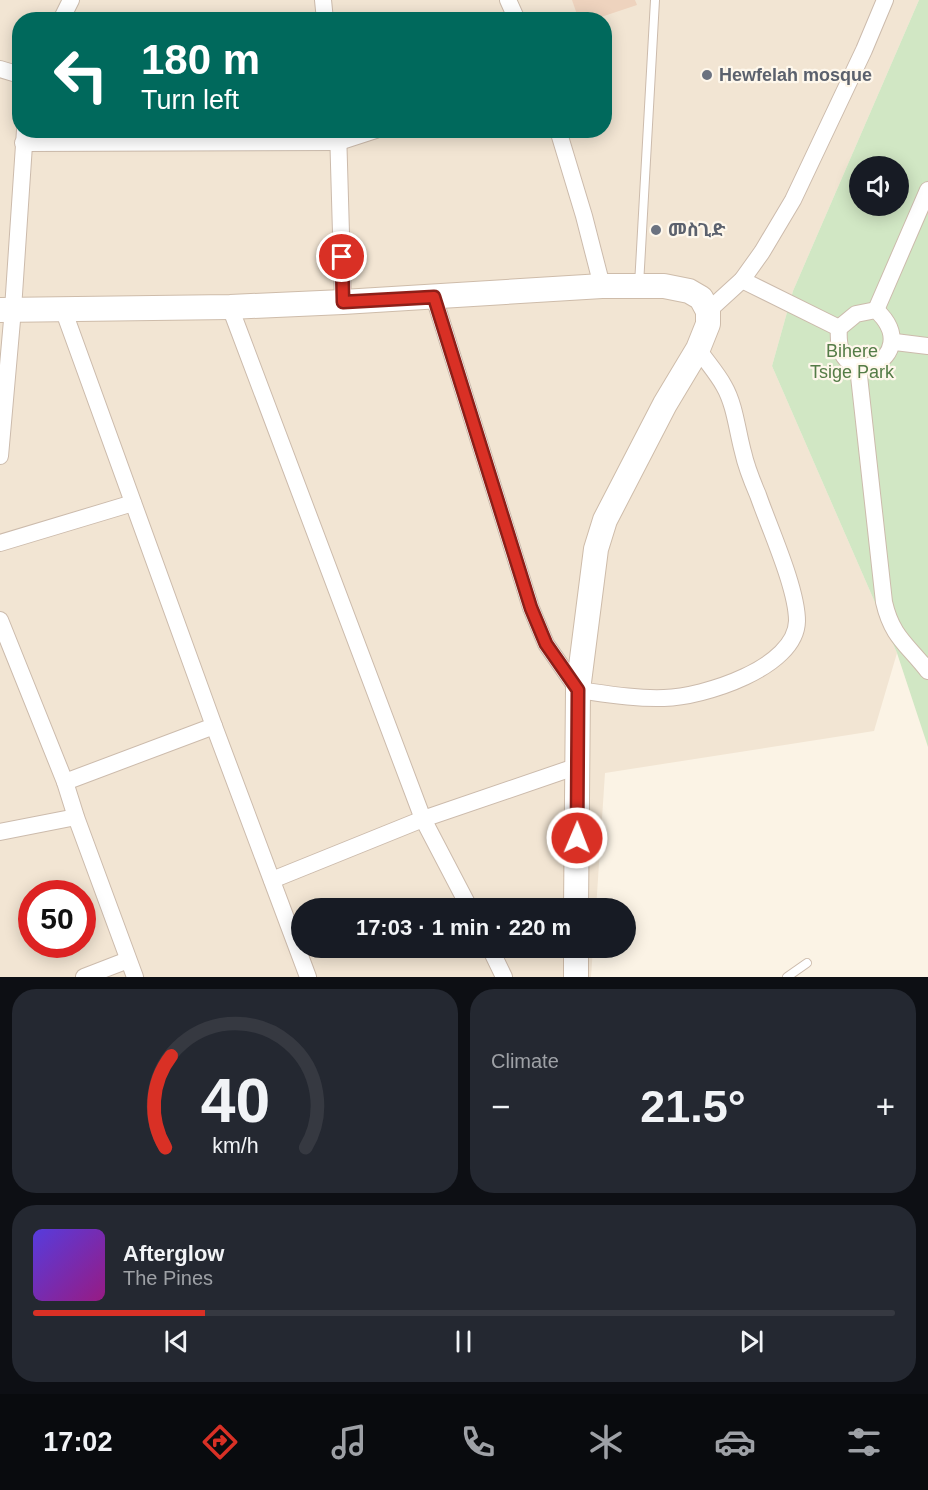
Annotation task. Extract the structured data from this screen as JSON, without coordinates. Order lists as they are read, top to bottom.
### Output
{
  "parks": ["Bihere Tsige Park"],
  "places": ["Hewfelah mosque", "መስጊድ"],
  "page": {
    "turn": ["180 m", "Turn left"],
    "limit": "50",
    "trip": "17:03 · 1 min · 220 m",
    "tile": "Climate",
    "heat": ["−", "21.5°", "+"],
    "song": ["Afterglow", "The Pines"],
    "tabs": "17:02",
    "gauge": ["40", "km/h"]
  }
}
